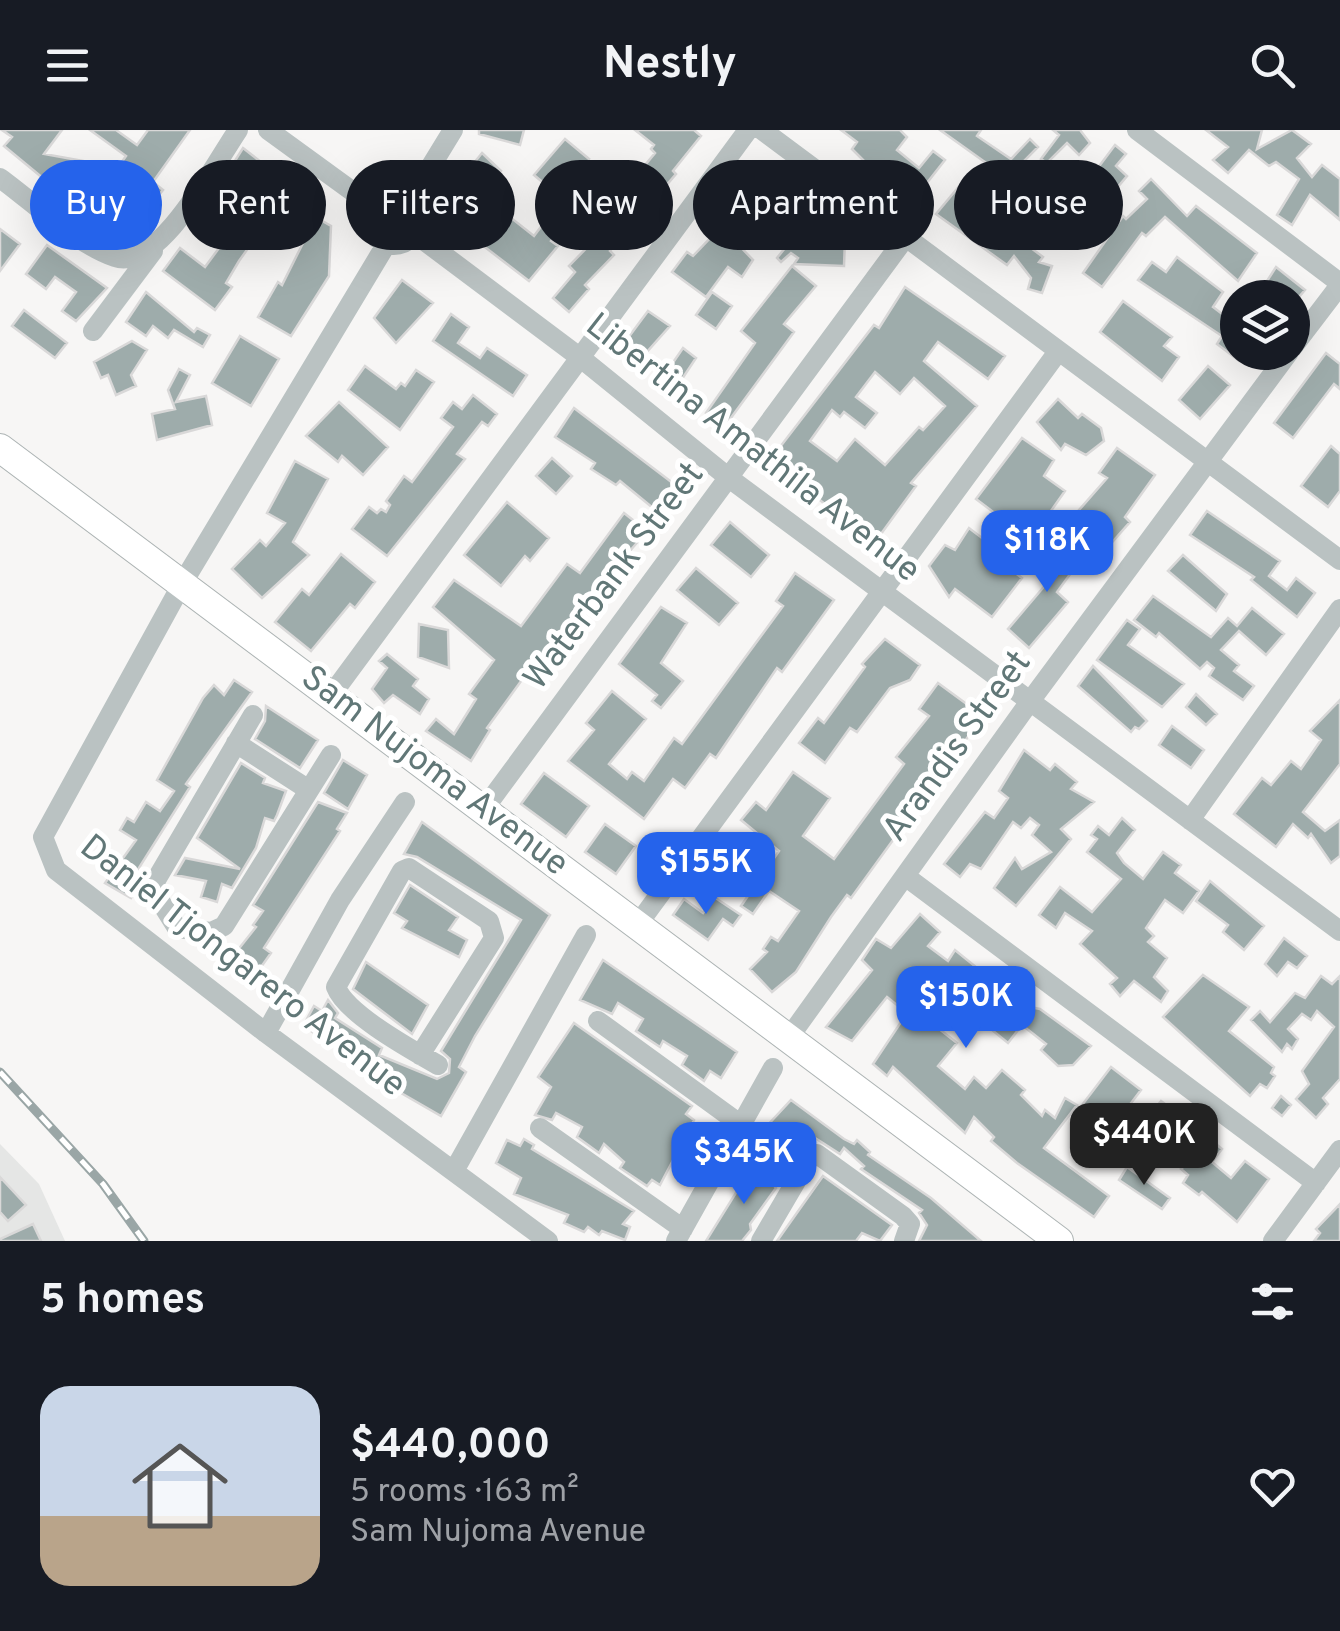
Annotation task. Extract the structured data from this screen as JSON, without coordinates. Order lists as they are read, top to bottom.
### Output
{
  "streets": {
    "highway": ["Sam Nujoma Avenue"],
    "street": [
      "Libertina Amathila Avenue",
      "Waterbank Street",
      "Arandis Street",
      "Daniel Tjongarero Avenue"
    ]
  },
  "crossings": [
    ["Libertina Amathila Avenue", "Waterbank Street"],
    ["Libertina Amathila Avenue", "Arandis Street"],
    ["Waterbank Street", "Sam Nujoma Avenue"],
    ["Arandis Street", "Sam Nujoma Avenue"],
    ["Sam Nujoma Avenue", "Daniel Tjongarero Avenue"]
  ],
  "page": {
    "header": "Nestly",
    "chip": [
      "Buy",
      "Rent",
      "Filters",
      "New",
      "Apartment",
      "House"
    ],
    "price": [
      "$118K",
      "$155K",
      "$150K",
      "$440K",
      "$345K"
    ],
    "heading": "5 homes",
    "list": [
      {
        "name": "$440,000",
        "note": "5 rooms · 163 m² · Sam Nujoma Avenue"
      }
    ]
  }
}
